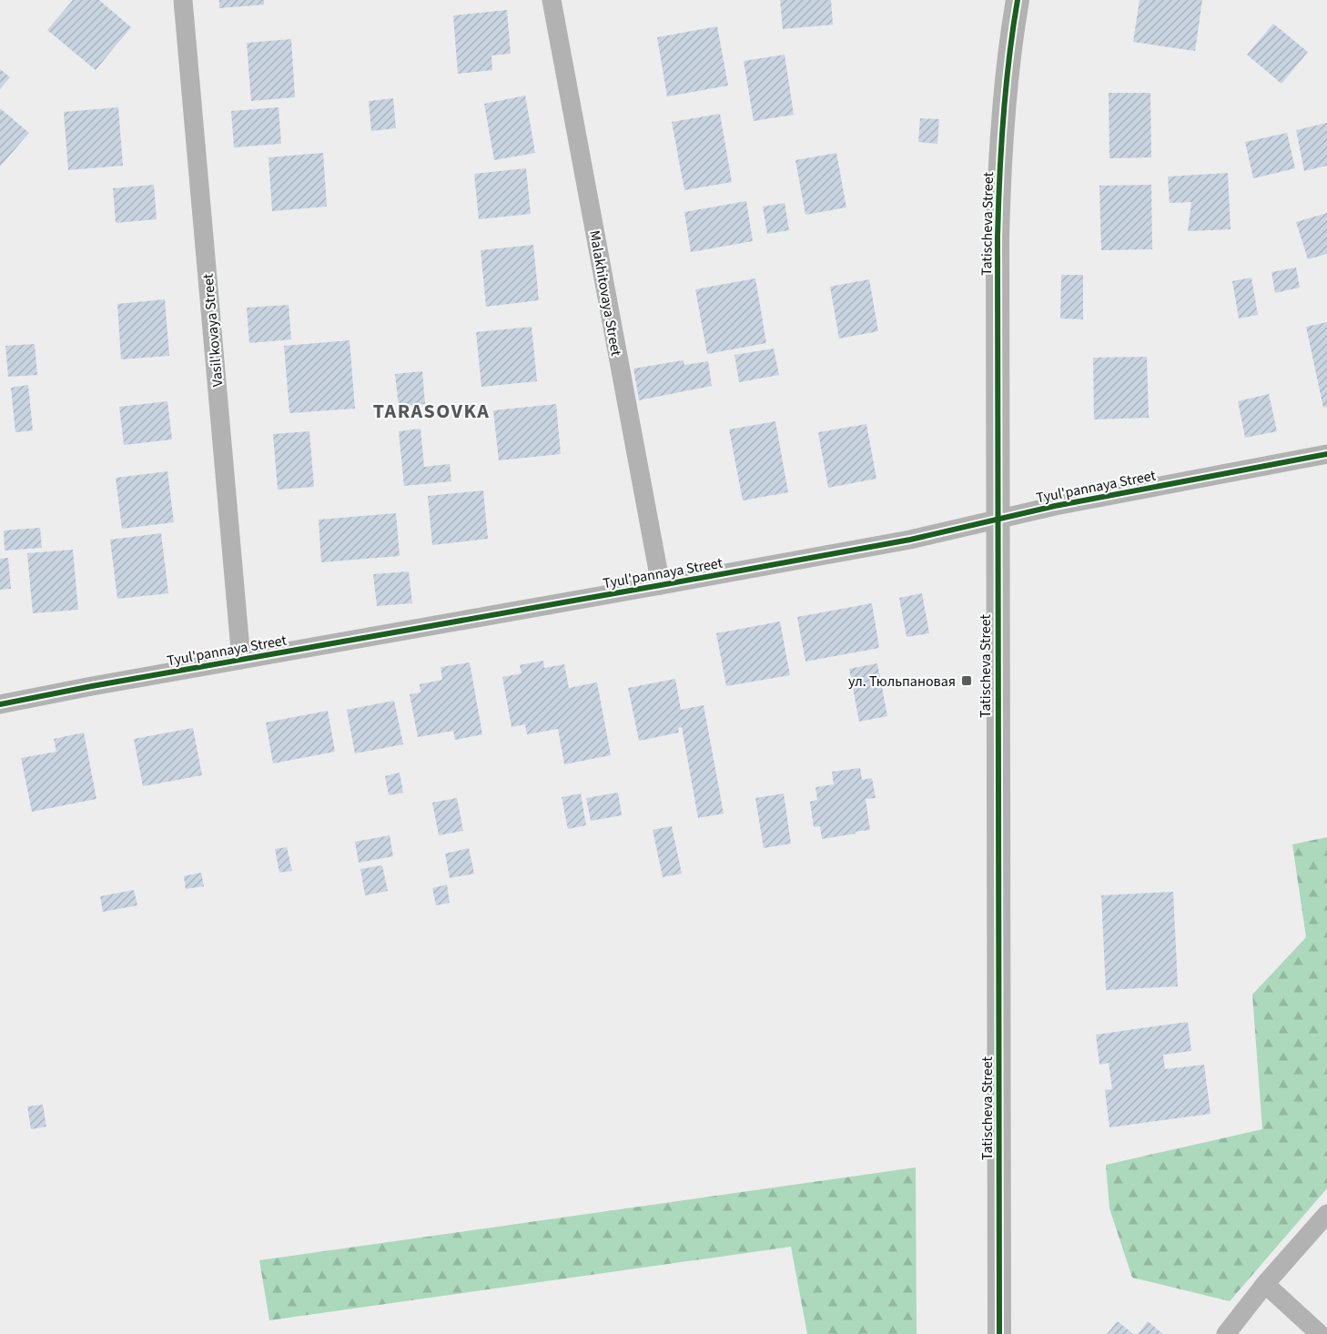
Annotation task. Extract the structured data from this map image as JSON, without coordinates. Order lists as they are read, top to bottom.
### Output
{
  "streets": {
    "street": [
      "Tatischeva Street",
      "Malakhitovaya Street",
      "Vasil'kovaya Street",
      "Tyul'pannaya Street"
    ]
  },
  "crossings": [
    ["Tatischeva Street", "Tyul'pannaya Street"],
    ["Malakhitovaya Street", "Tyul'pannaya Street"],
    ["Vasil'kovaya Street", "Tyul'pannaya Street"]
  ],
  "districts": ["TARASOVKA"],
  "places": {
    "transit": ["ул. Тюльпановая"]
  }
}
